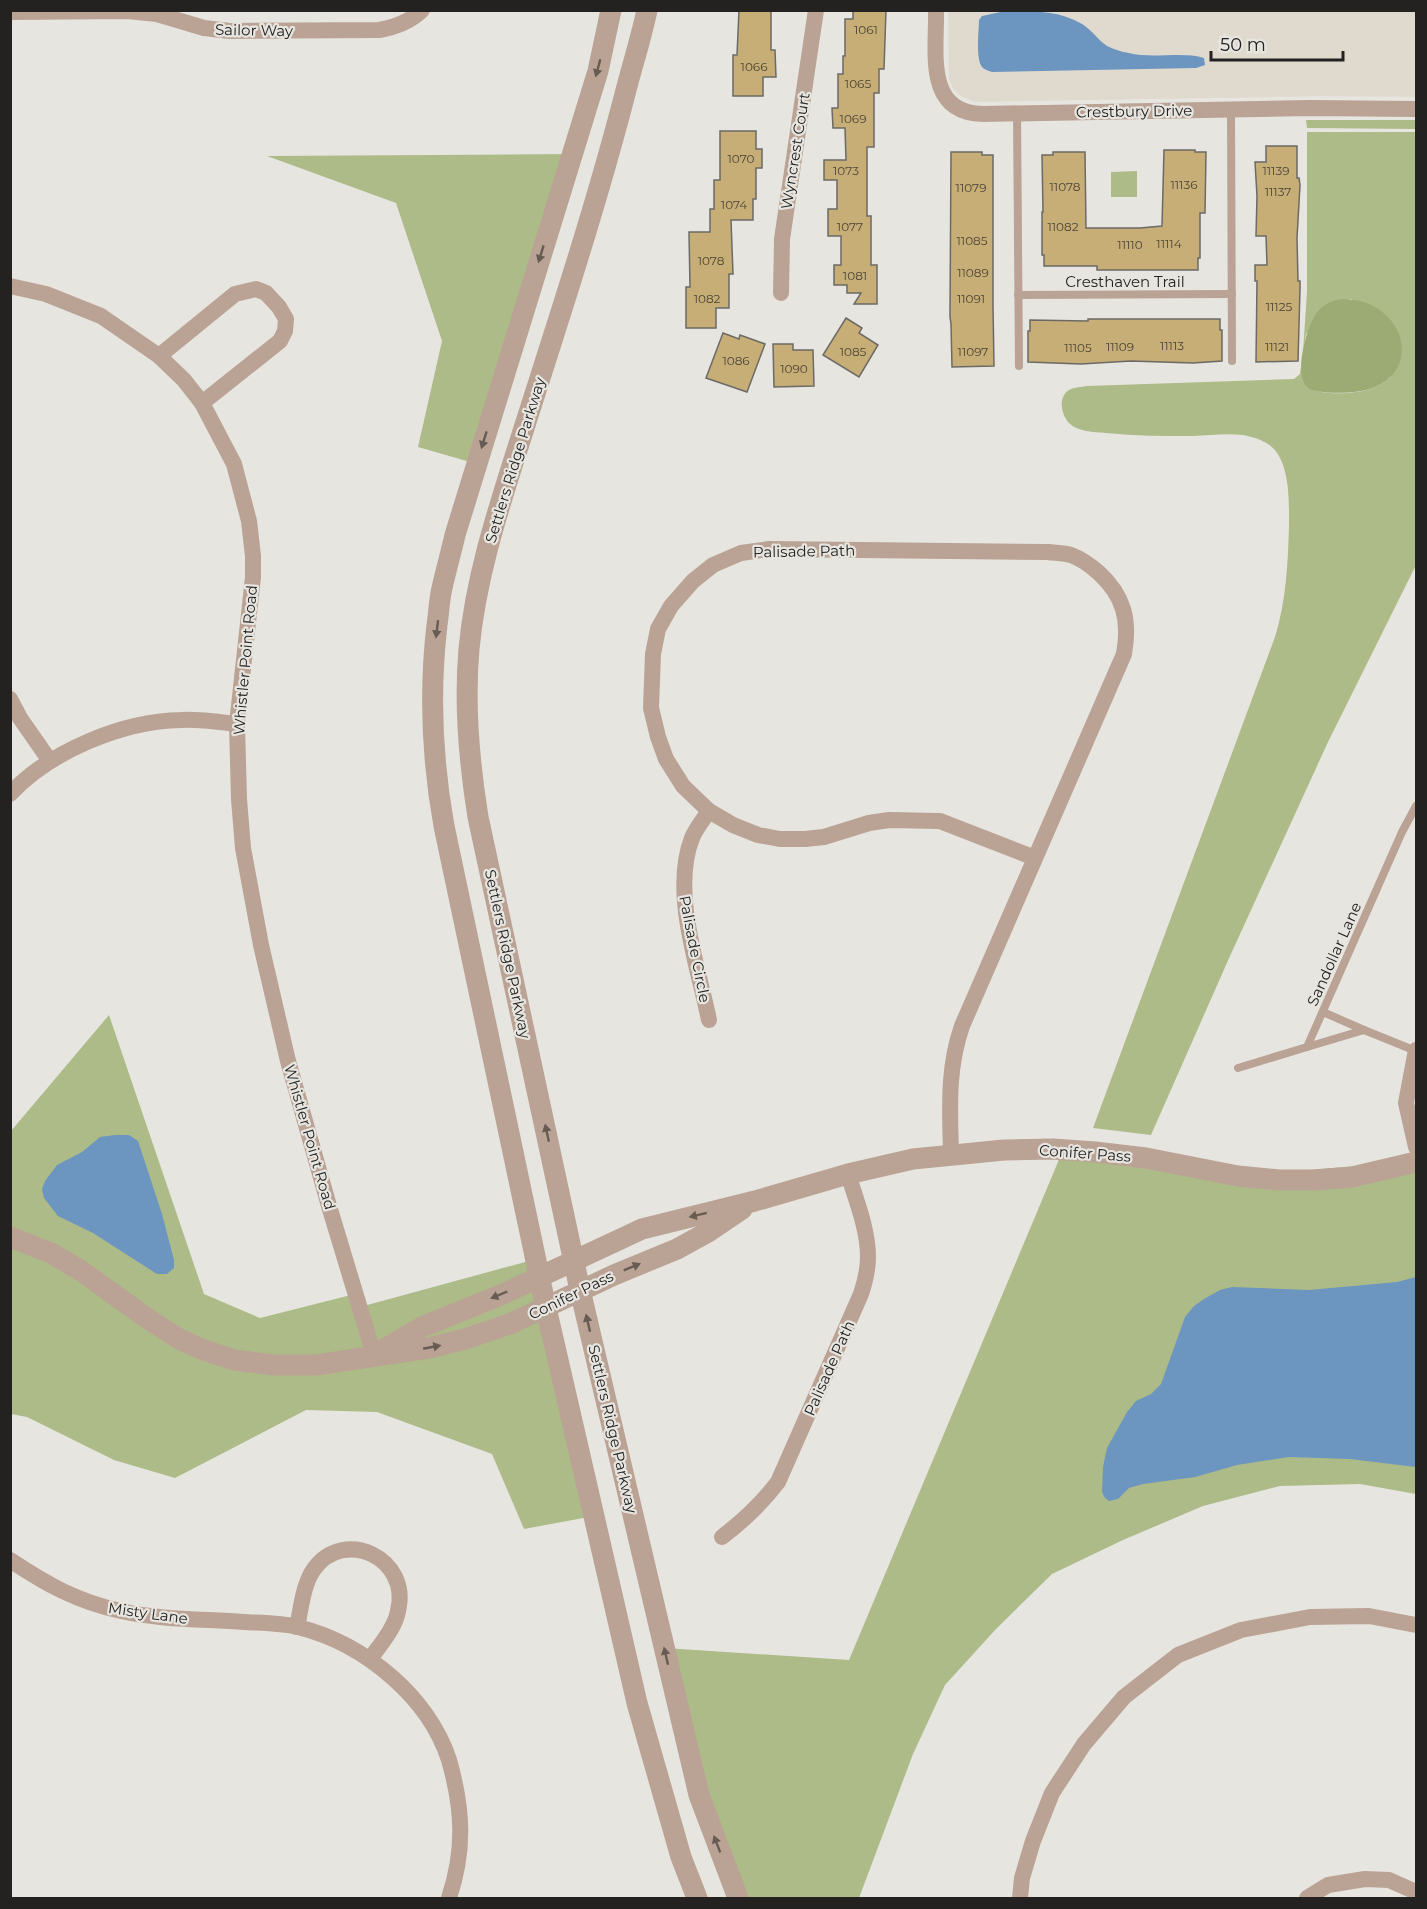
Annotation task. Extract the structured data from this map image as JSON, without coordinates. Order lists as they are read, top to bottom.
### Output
{
  "streets": {
    "street": [
      "Sailor Way",
      "Crestbury Drive",
      "Wyncrest Court",
      "Settlers Ridge Parkway",
      "Palisade Path",
      "Whistler Point Road",
      "Palisade Circle",
      "Conifer Pass",
      "Misty Lane"
    ],
    "lane": ["Cresthaven Trail", "Sandollar Lane"]
  },
  "crossings": [
    ["Settlers Ridge Parkway", "Conifer Pass"],
    ["Palisade Path", "Palisade Circle"],
    ["Palisade Path", "Conifer Pass"],
    ["Whistler Point Road", "Conifer Pass"]
  ],
  "house_numbers": [
    "1061",
    "1066",
    "1065",
    "1069",
    "1070",
    "1073",
    "11139",
    "11136",
    "11078",
    "11079",
    "11137",
    "1074",
    "1077",
    "11082",
    "11085",
    "11114",
    "11110",
    "1078",
    "11089",
    "1081",
    "1082",
    "11091",
    "11125",
    "11113",
    "11109",
    "11121",
    "11105",
    "1085",
    "11097",
    "1086",
    "1090"
  ],
  "scale_bar": "50 m"
}
